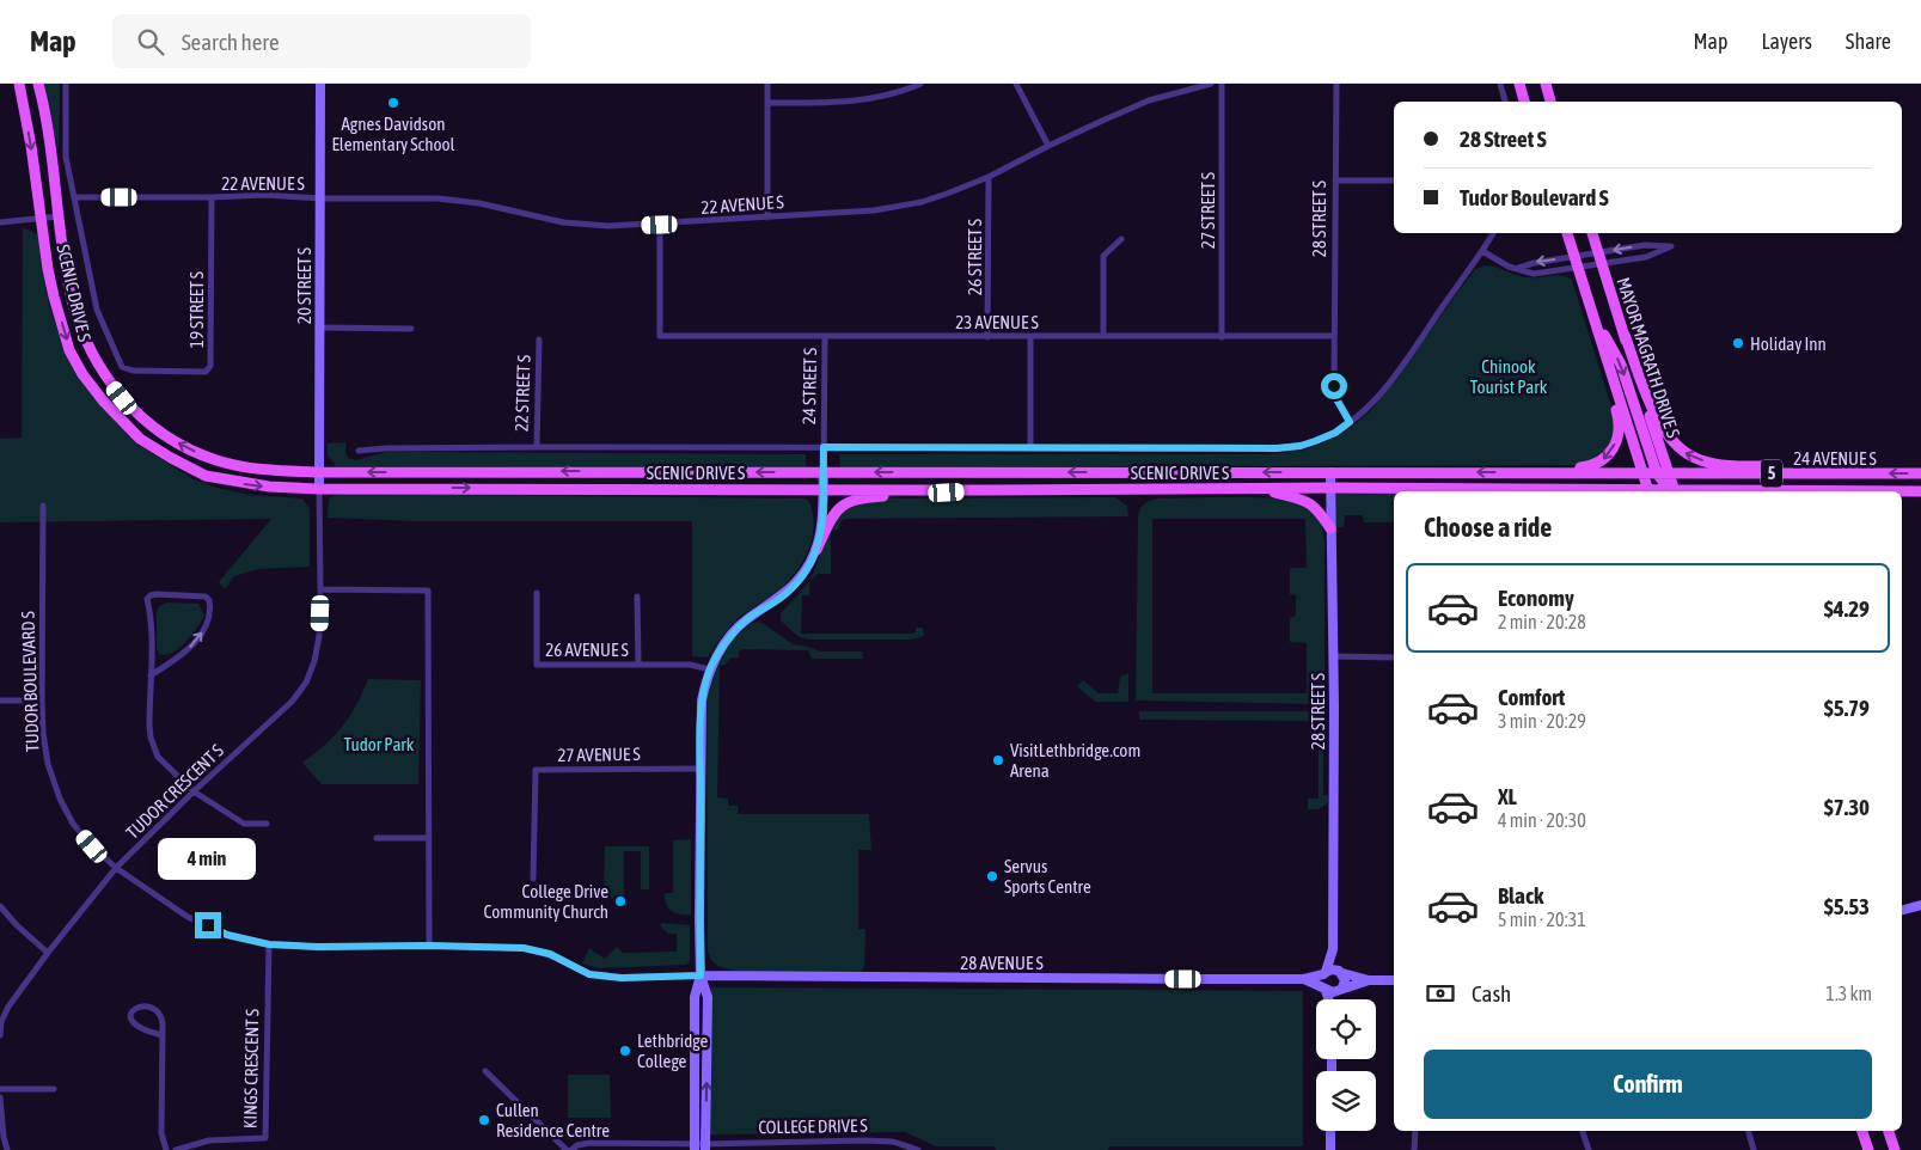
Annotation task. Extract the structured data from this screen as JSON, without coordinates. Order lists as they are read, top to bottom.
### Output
{
  "streets": {
    "main road": [
      "SCENIC DRIVE S",
      "MAYOR MAGRATH DRIVE S",
      "24 AVENUE S",
      "5"
    ],
    "street": [
      "22 AVENUE S",
      "27 STREET S",
      "28 STREET S",
      "26 STREET S",
      "20 STREET S",
      "19 STREET S",
      "23 AVENUE S",
      "24 STREET S",
      "22 STREET S",
      "26 AVENUE S",
      "TUDOR BOULEVARD S",
      "27 AVENUE S",
      "TUDOR CRESCENT S",
      "28 AVENUE S",
      "KINGS CRESCENT S",
      "COLLEGE DRIVE S"
    ]
  },
  "crossings": [
    ["22 AVENUE S", "26 STREET S"],
    ["22 AVENUE S", "20 STREET S"],
    ["22 AVENUE S", "SCENIC DRIVE S"],
    ["22 AVENUE S", "19 STREET S"],
    ["22 AVENUE S", "23 AVENUE S"],
    ["27 STREET S", "23 AVENUE S"],
    ["28 STREET S", "SCENIC DRIVE S"],
    ["28 STREET S", "23 AVENUE S"],
    ["26 STREET S", "23 AVENUE S"],
    ["20 STREET S", "SCENIC DRIVE S"],
    ["20 STREET S", "TUDOR CRESCENT S"],
    ["SCENIC DRIVE S", "19 STREET S"],
    ["SCENIC DRIVE S", "24 STREET S"],
    ["SCENIC DRIVE S", "22 STREET S"],
    ["SCENIC DRIVE S", "24 AVENUE S"],
    ["SCENIC DRIVE S", "TUDOR CRESCENT S"],
    ["23 AVENUE S", "24 STREET S"],
    ["MAYOR MAGRATH DRIVE S", "24 AVENUE S"],
    ["TUDOR BOULEVARD S", "TUDOR CRESCENT S"],
    ["TUDOR BOULEVARD S", "28 AVENUE S"],
    ["TUDOR BOULEVARD S", "KINGS CRESCENT S"]
  ],
  "parks": ["Chinook Tourist Park", "Tudor Park"],
  "places": [
    "Agnes Davidson Elementary School",
    "Holiday Inn",
    "VisitLethbridge.com Arena",
    "Servus Sports Centre",
    "College Drive Community Church",
    "Lethbridge College",
    "Cullen Residence Centre"
  ],
  "page": {
    "header": "Map",
    "search": "Search here",
    "nav": ["Map", "Layers", "Share"],
    "banner": ["28 Street S", "Tudor Boulevard S"],
    "heading": "Choose a ride",
    "list": [
      {
        "name": "Economy",
        "note": "2 min · 20:28",
        "value": "$4.29"
      },
      {
        "name": "Comfort",
        "note": "3 min · 20:29",
        "value": "$5.79"
      },
      {
        "name": "XL",
        "note": "4 min · 20:30",
        "value": "$7.30"
      },
      {
        "name": "Black",
        "note": "5 min · 20:31",
        "value": "$5.53"
      }
    ],
    "bubble": "4 min",
    "pay": ["Cash", "1.3 km"],
    "buttons": "Confirm"
  }
}
